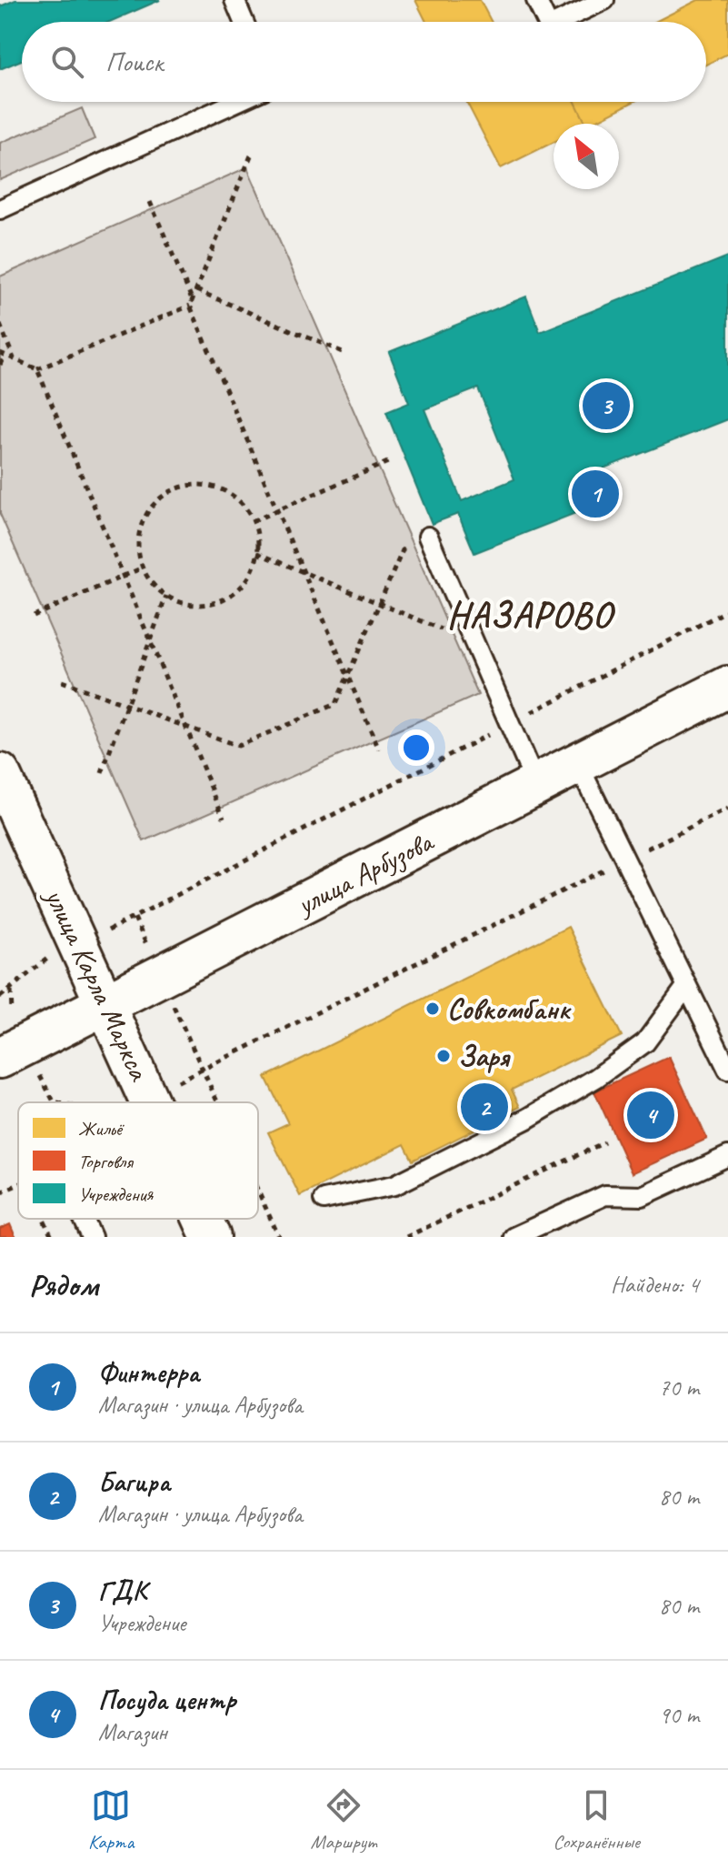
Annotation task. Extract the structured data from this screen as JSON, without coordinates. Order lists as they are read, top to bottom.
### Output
{
  "streets": {
    "street": ["улица Арбузова", "улица Карла Маркса"]
  },
  "crossings": [
    ["улица Арбузова", "улица Карла Маркса"]
  ],
  "districts": ["НАЗАРОВО"],
  "places": ["Совкомбанк", "Заря"],
  "legend": ["Жильё", "Торговля", "Учреждения"],
  "north": "top left",
  "page": {
    "search": "Поиск",
    "pins": [
      "3",
      "1",
      "2",
      "4"
    ],
    "heading": ["Рядом", "Найдено: 4"],
    "list": [
      {
        "mark": "1",
        "name": "Финтерра",
        "note": "Магазин · улица Арбузова",
        "value": "70 m"
      },
      {
        "mark": "2",
        "name": "Багира",
        "note": "Магазин · улица Арбузова",
        "value": "80 m"
      },
      {
        "mark": "3",
        "name": "ГДК",
        "note": "Учреждение",
        "value": "80 m"
      },
      {
        "mark": "4",
        "name": "Посуда центр",
        "note": "Магазин",
        "value": "90 m"
      }
    ],
    "nav": ["Карта", "Маршрут", "Сохранённые"]
  }
}
